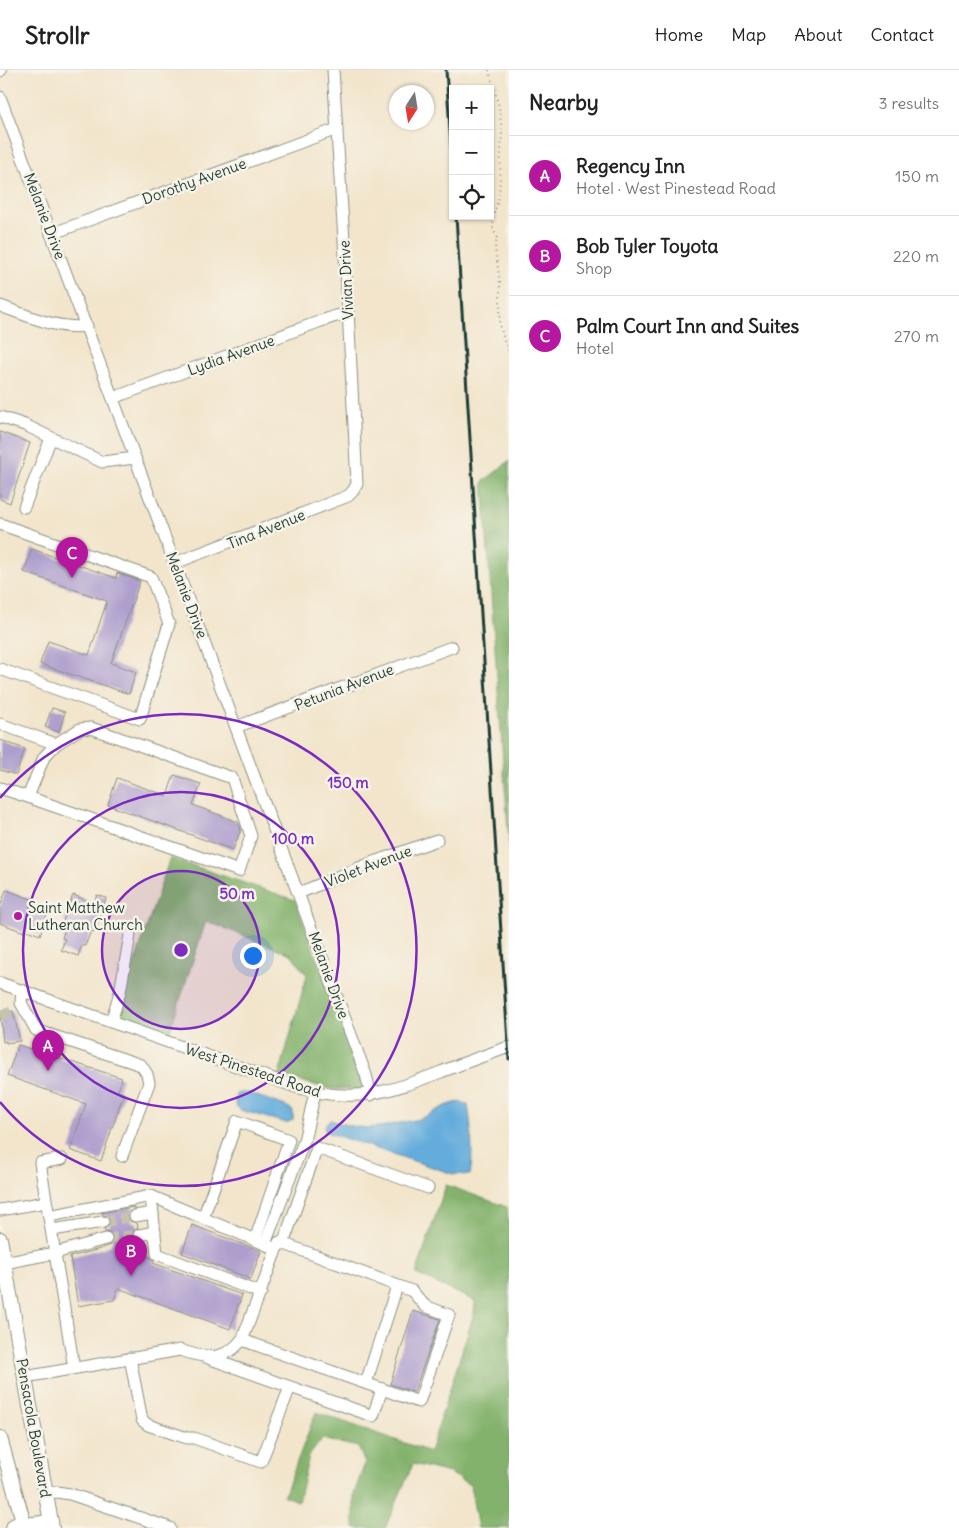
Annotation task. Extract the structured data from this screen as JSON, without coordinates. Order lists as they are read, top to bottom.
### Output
{
  "streets": {
    "main road": ["Pensacola Boulevard"],
    "street": [
      "Dorothy Avenue",
      "Melanie Drive",
      "Vivian Drive",
      "Lydia Avenue",
      "Tina Avenue",
      "Petunia Avenue",
      "Violet Avenue",
      "West Pinestead Road"
    ]
  },
  "crossings": [
    ["Dorothy Avenue", "Melanie Drive"],
    ["Dorothy Avenue", "Vivian Drive"],
    ["Melanie Drive", "Lydia Avenue"],
    ["Melanie Drive", "Tina Avenue"],
    ["Melanie Drive", "Petunia Avenue"],
    ["Melanie Drive", "Violet Avenue"],
    ["Melanie Drive", "West Pinestead Road"],
    ["Vivian Drive", "Lydia Avenue"],
    ["Vivian Drive", "Tina Avenue"]
  ],
  "places": ["Saint Matthew Lutheran Church"],
  "north": "bottom",
  "page": {
    "header": "Strollr",
    "nav": [
      "Home",
      "Map",
      "About",
      "Contact"
    ],
    "heading": ["Nearby", "3 results"],
    "map_buttons": ["+", "−"],
    "list": [
      {
        "mark": "A",
        "name": "Regency Inn",
        "note": "Hotel · West Pinestead Road",
        "value": "150 m"
      },
      {
        "mark": "B",
        "name": "Bob Tyler Toyota",
        "note": "Shop",
        "value": "220 m"
      },
      {
        "mark": "C",
        "name": "Palm Court Inn and Suites",
        "note": "Hotel",
        "value": "270 m"
      }
    ],
    "pins": ["C", "A", "B"]
  },
  "rings": ["150 m", "100 m", "50 m"]
}
